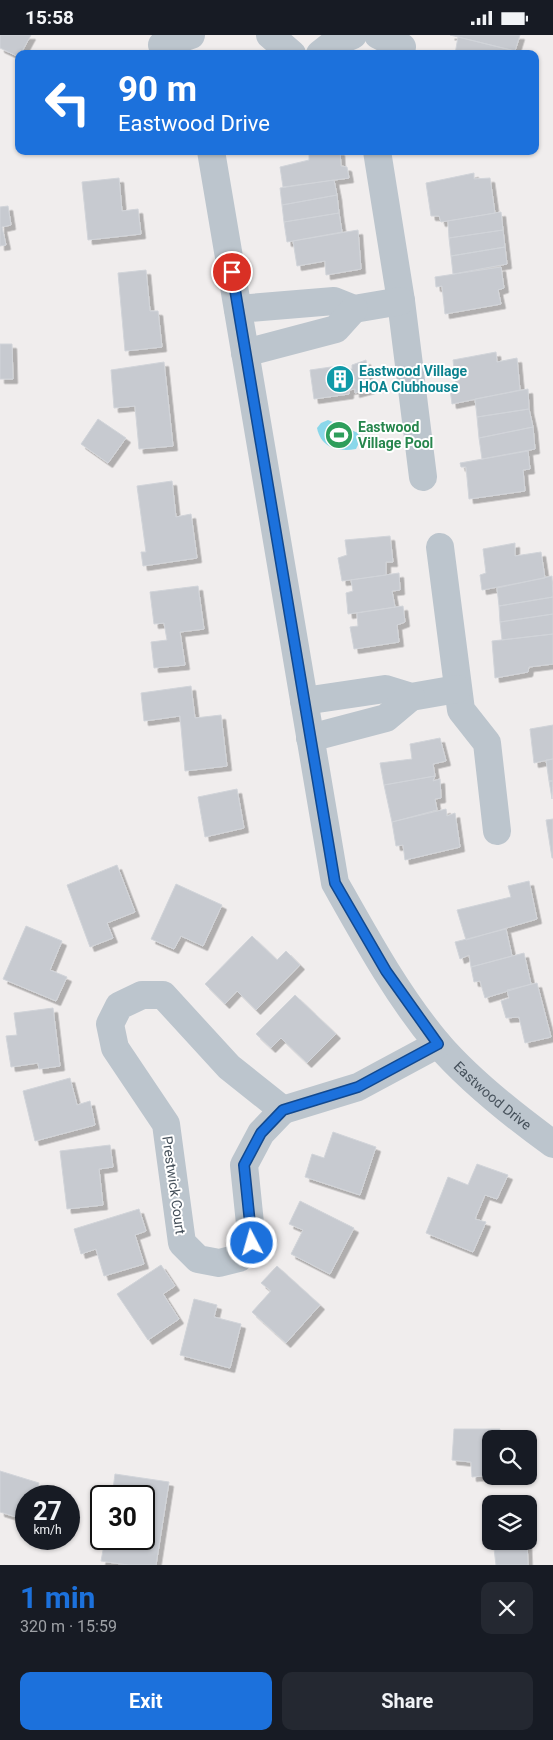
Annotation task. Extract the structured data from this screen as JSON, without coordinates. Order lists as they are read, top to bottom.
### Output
{
  "streets": {
    "street": ["Eastwood Drive", "Prestwick Court"]
  },
  "crossings": [
    ["Eastwood Drive", "Prestwick Court"]
  ],
  "places": {
    "building": ["Eastwood Village HOA Clubhouse"],
    "sports": ["Eastwood Village Pool"]
  },
  "page": {
    "status": "15:58",
    "turn": ["90 m", "Eastwood Drive"],
    "speed": "27 km/h",
    "limit": "30",
    "heading": ["1 min", "320 m · 15:59"],
    "buttons": ["Exit", "Share"]
  }
}
